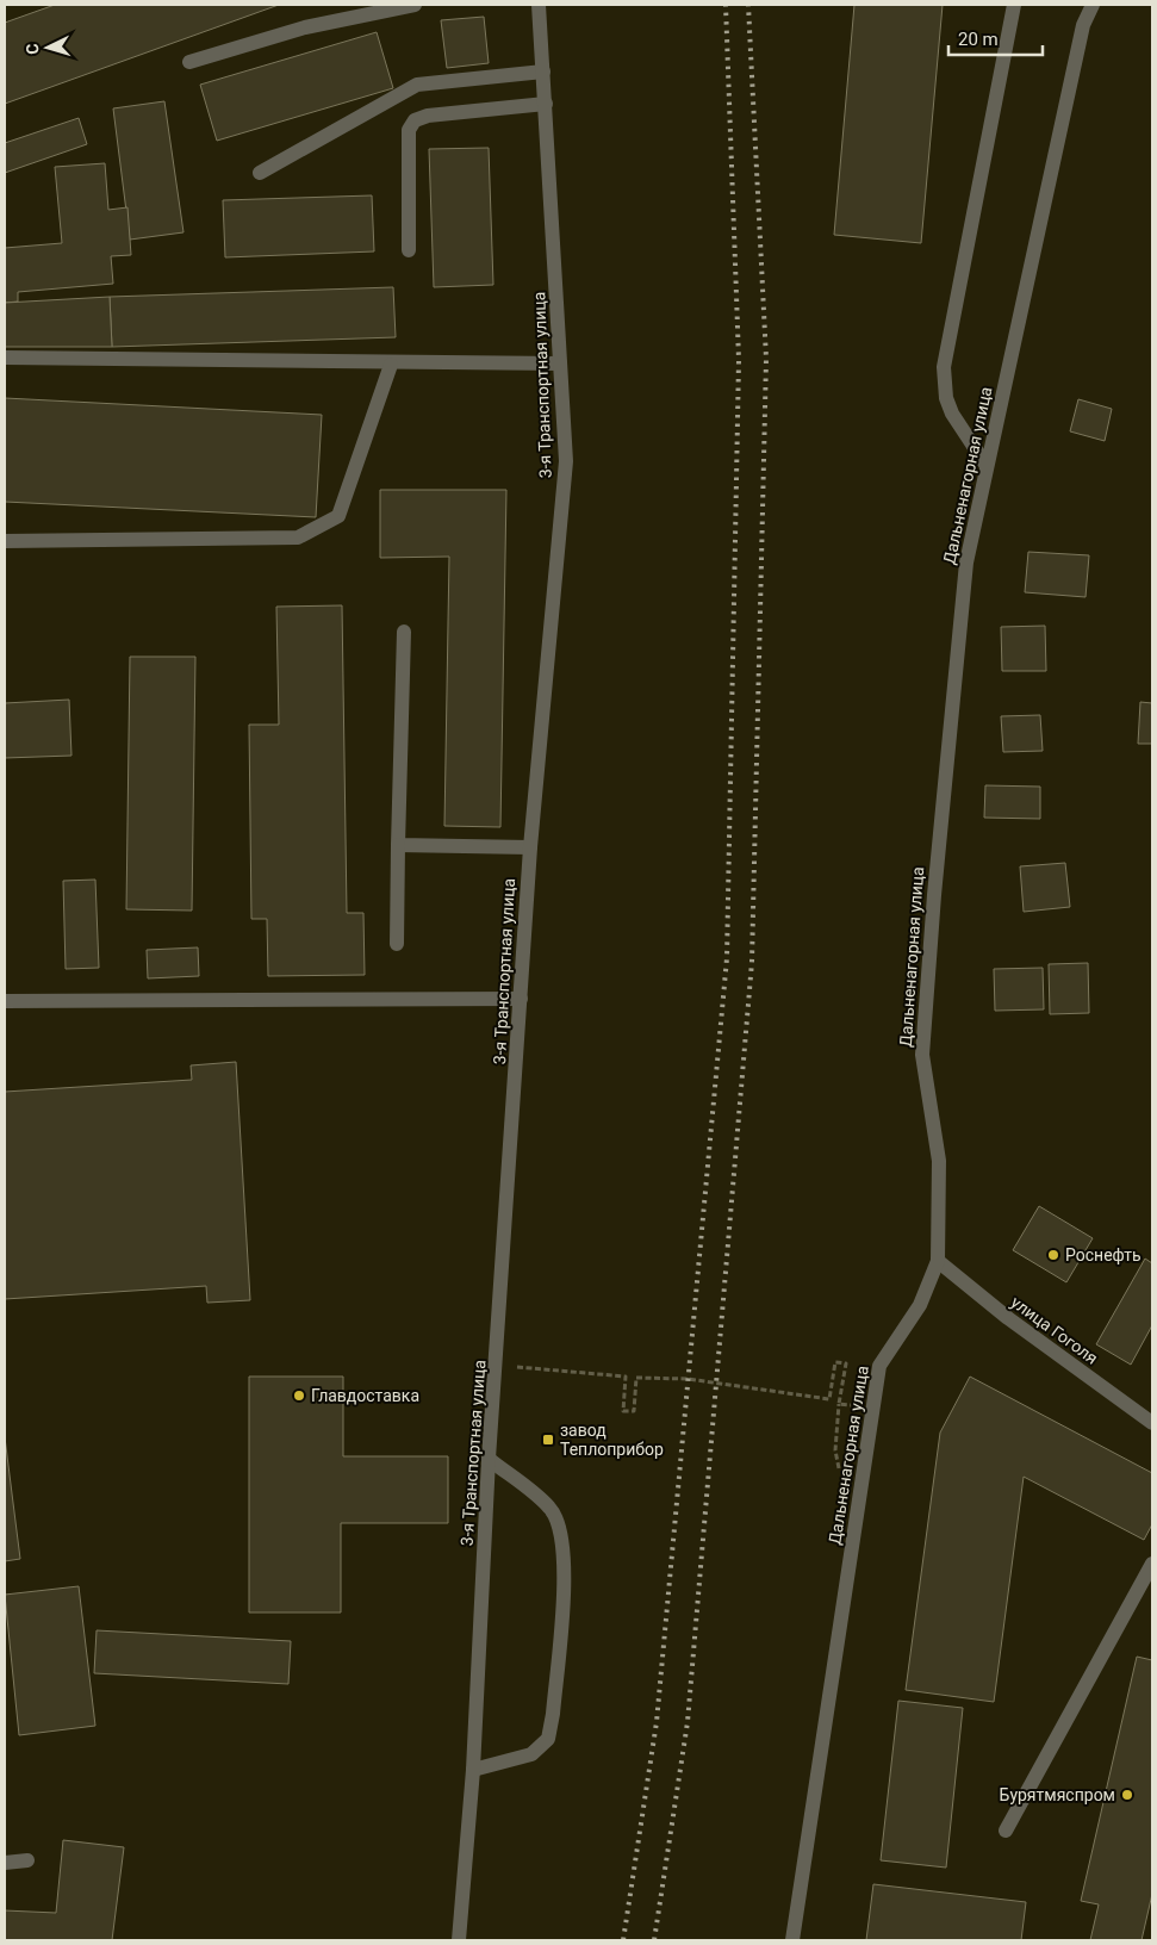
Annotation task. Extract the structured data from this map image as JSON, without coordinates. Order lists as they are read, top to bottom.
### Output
{
  "streets": {
    "street": ["3-я Транспортная улица", "Дальненагорная улица", "улица Гоголя"]
  },
  "crossings": [
    ["Дальненагорная улица", "улица Гоголя"]
  ],
  "places": {
    "other": ["Роснефть", "Главдоставка", "Бурятмяспром"],
    "transit": ["завод Теплоприбор"]
  },
  "scale_bar": "20 m",
  "north": "left"
}
